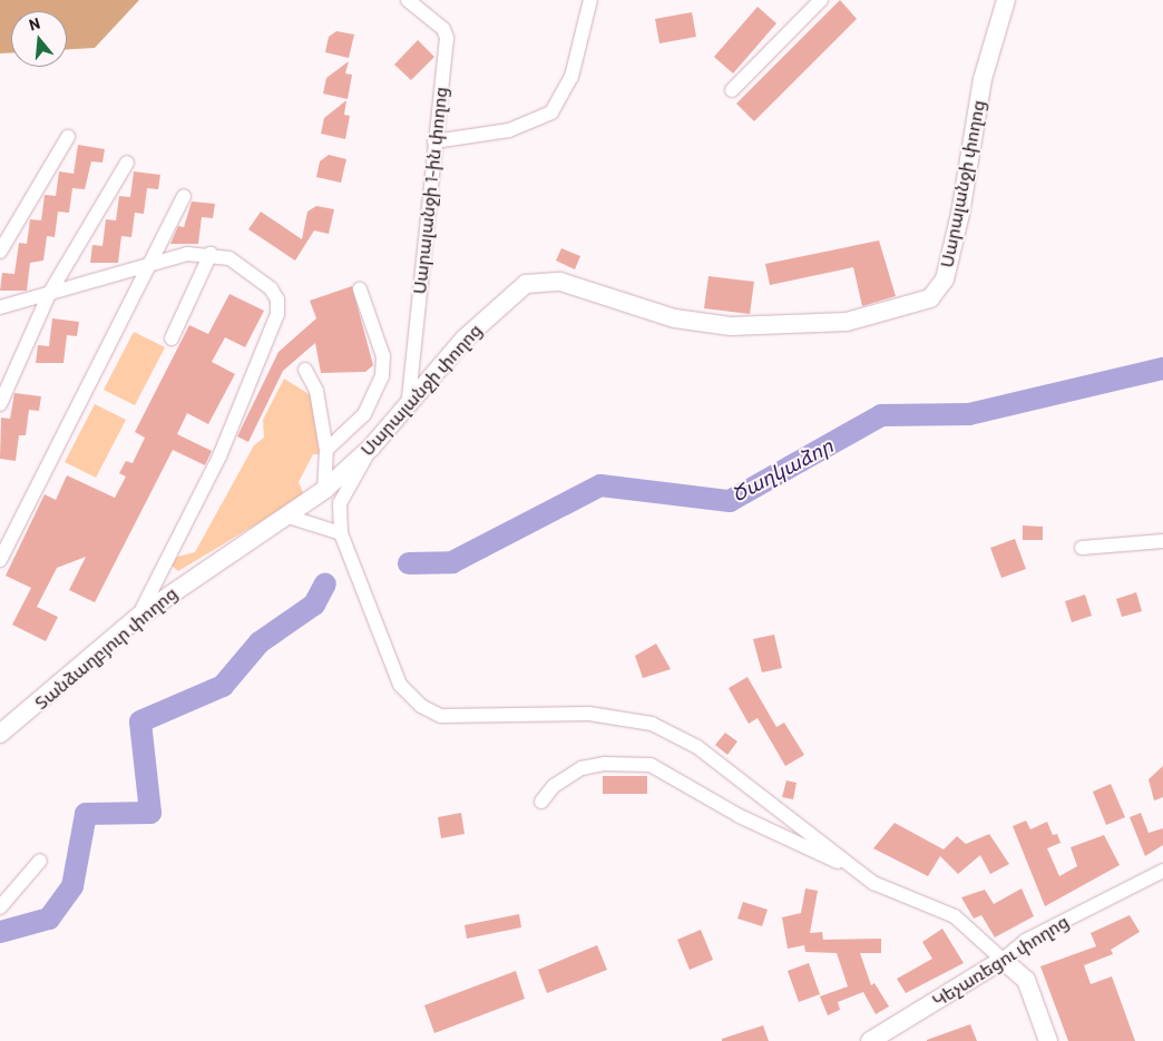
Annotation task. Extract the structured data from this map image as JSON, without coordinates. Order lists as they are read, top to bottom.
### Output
{
  "streets": {
    "main road": ["Սարալանջի փողոց", "Տանձաղբյուր փողոց", "Կեչառեցու փողոց"],
    "street": ["Սարալանջի 1-ին փողոց"]
  },
  "crossings": [
    ["Սարալանջի փողոց", "Սարալանջի 1-ին փողոց"],
    ["Սարալանջի փողոց", "Տանձաղբյուր փողոց"]
  ],
  "water": ["Ծաղկաձոր"],
  "north": "top"
}
